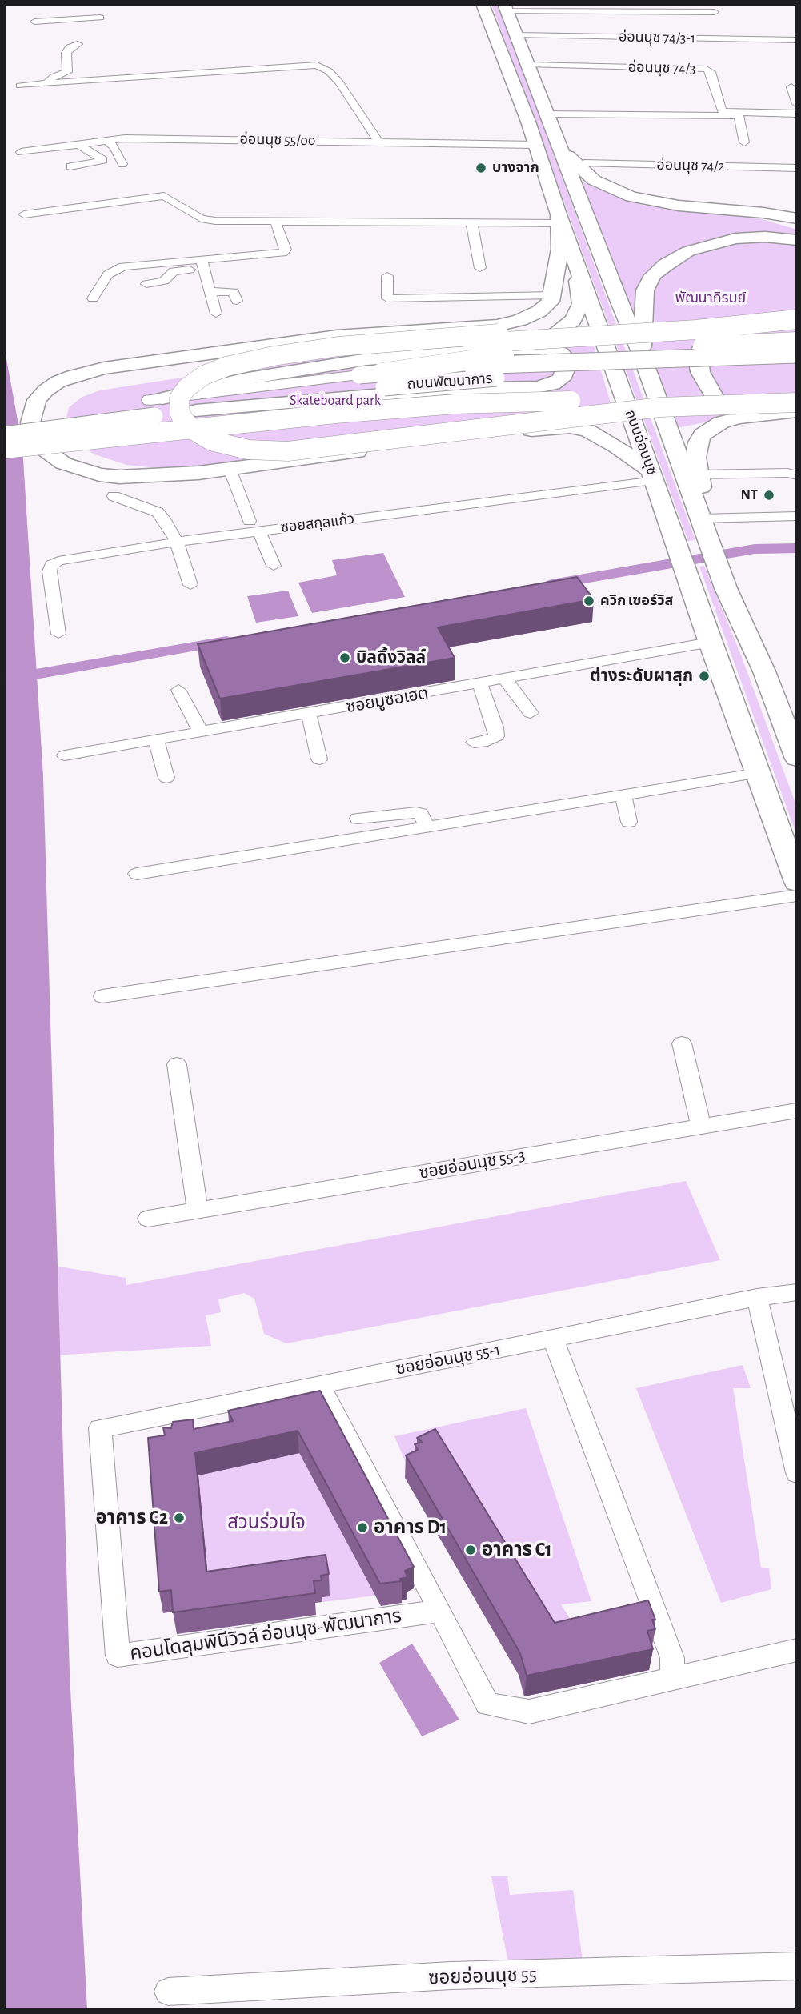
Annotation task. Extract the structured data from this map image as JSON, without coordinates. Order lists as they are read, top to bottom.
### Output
{
  "streets": {
    "main road": ["ถนนพัฒนาการ", "ถนนอ่อนนุช"],
    "street": [
      "อ่อนนุช 74/3-1",
      "อ่อนนุช 74/3",
      "อ่อนนุช 55/00",
      "อ่อนนุช 74/2",
      "ซอยสกุลแก้ว",
      "ซอยมูซอเฮต",
      "ซอยอ่อนนุช 55-3",
      "ซอยอ่อนนุช 55-1",
      "คอนโดลุมพินีวิวล์ อ่อนนุช-พัฒนาการ",
      "ซอยอ่อนนุช 55"
    ]
  },
  "crossings": [
    ["อ่อนนุช 74/3-1", "ถนนอ่อนนุช"],
    ["อ่อนนุช 74/3", "ถนนอ่อนนุช"],
    ["ถนนอ่อนนุช", "ซอยสกุลแก้ว"],
    ["ถนนอ่อนนุช", "ซอยมูซอเฮต"],
    ["ซอยอ่อนนุช 55-1", "คอนโดลุมพินีวิวล์ อ่อนนุช-พัฒนาการ"]
  ],
  "parks": ["พัฒนาภิรมย์", "Skateboard park", "สวนร่วมใจ"],
  "places": [
    "บางจาก",
    "NT",
    "ควิก เซอร์วิส",
    "บิลดิ้งวิลล์",
    "ต่างระดับผาสุก",
    "อาคาร C2",
    "อาคาร D1",
    "อาคาร C1"
  ]
}
